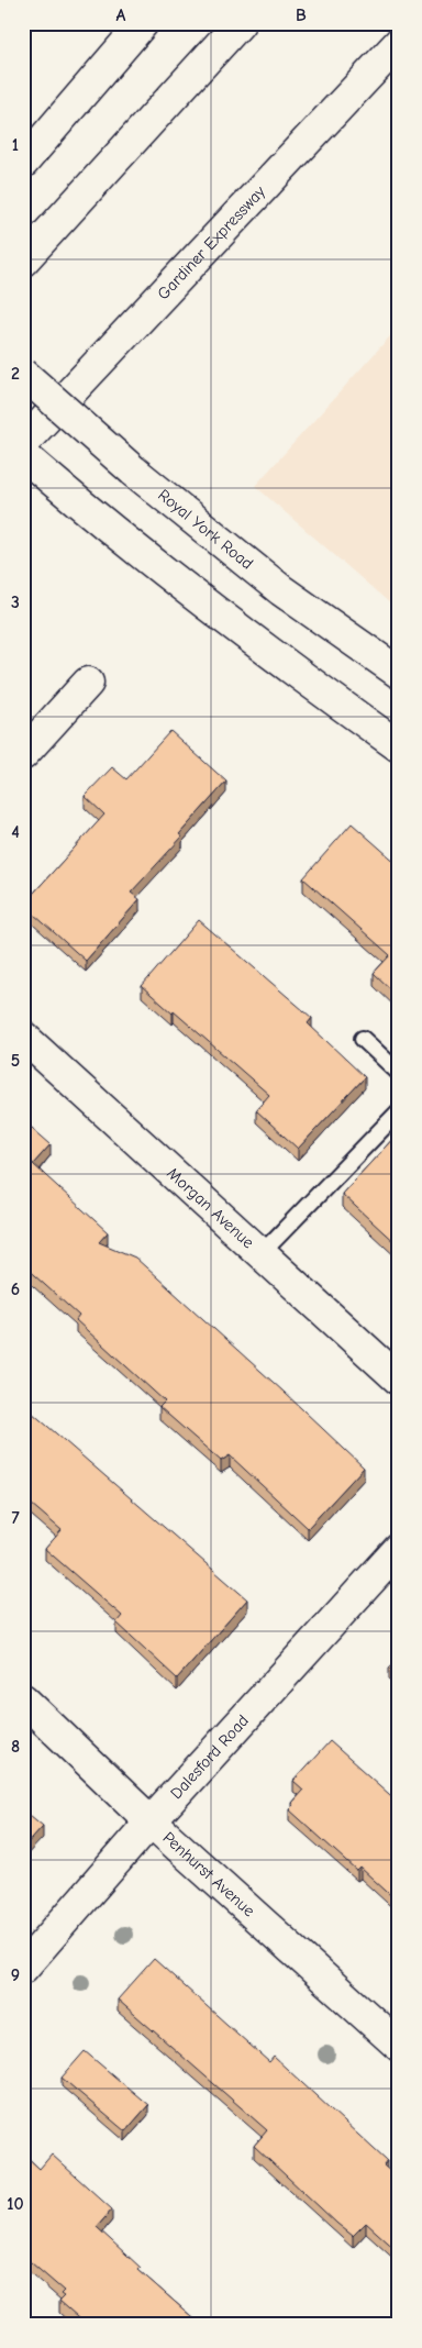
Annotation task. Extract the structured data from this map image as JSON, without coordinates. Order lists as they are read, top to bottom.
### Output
{
  "streets": {
    "main road": [
      "Gardiner Expressway",
      "Royal York Road",
      "Morgan Avenue",
      "Dalesford Road",
      "Penhurst Avenue"
    ]
  },
  "crossings": [
    ["Dalesford Road", "Penhurst Avenue"]
  ],
  "grid": {
    "columns": ["A", "B"],
    "rows": [
      "1",
      "2",
      "3",
      "4",
      "5",
      "6",
      "7",
      "8",
      "9",
      "10"
    ]
  }
}
